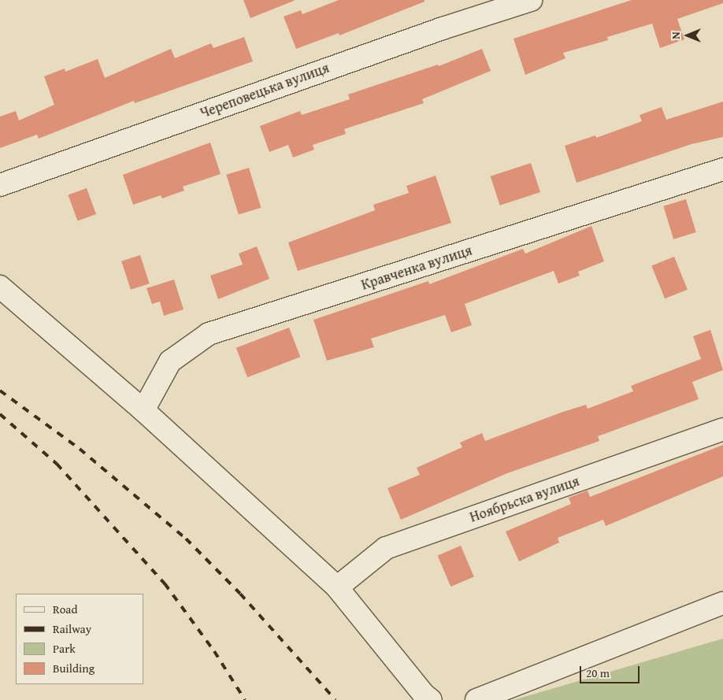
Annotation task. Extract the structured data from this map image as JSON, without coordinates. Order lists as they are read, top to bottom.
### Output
{
  "streets": {
    "street": ["Череповецька вулиця", "Кравченка вулиця", "Ноябрьска вулиця"]
  },
  "legend": [
    "Road",
    "Railway",
    "Park",
    "Building"
  ],
  "scale_bar": "20 m",
  "north": "left"
}
